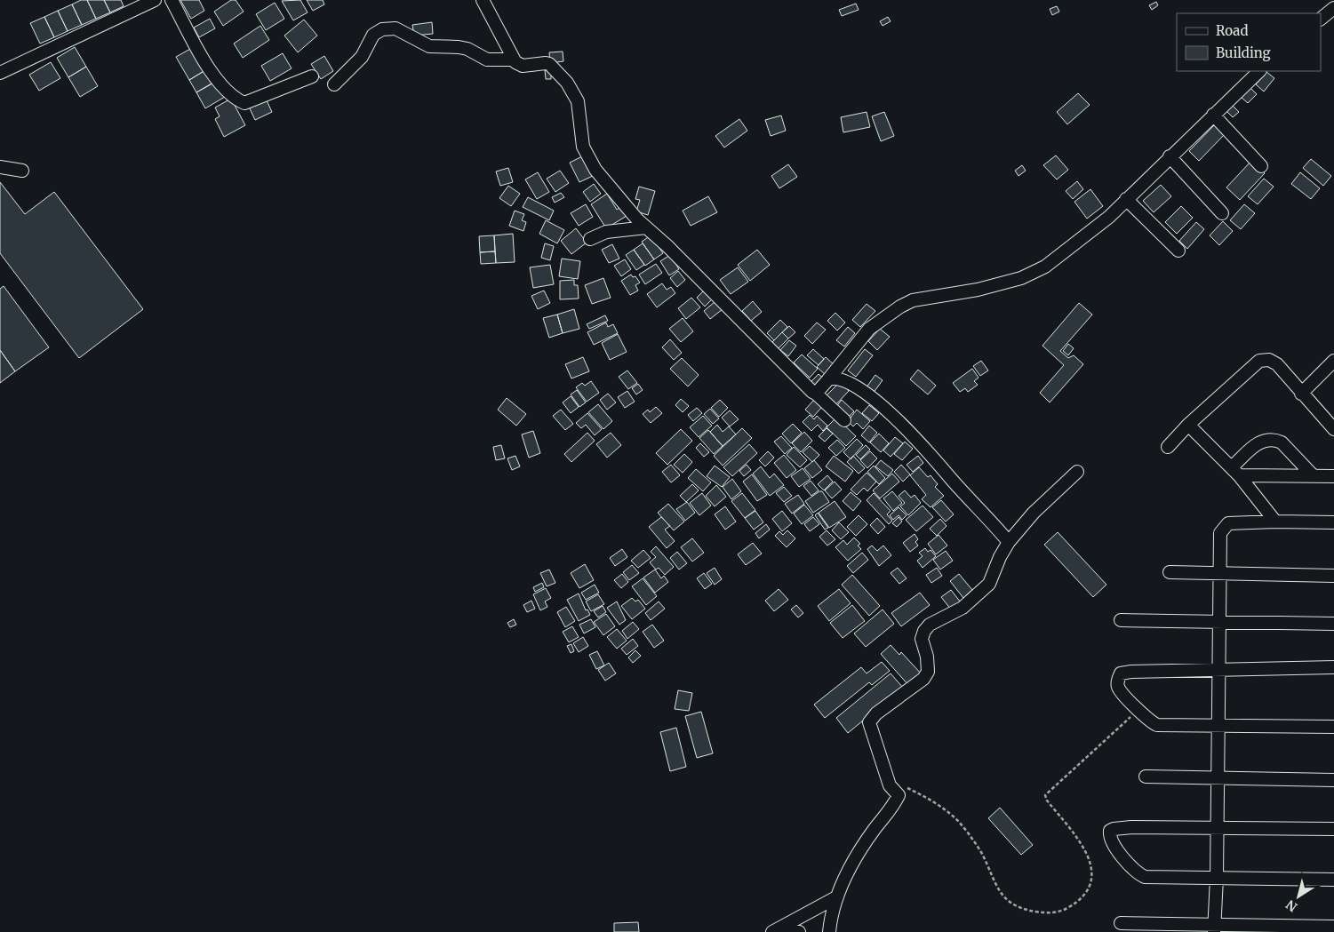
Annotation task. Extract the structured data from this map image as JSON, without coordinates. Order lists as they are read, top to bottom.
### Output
{
  "legend": ["Road", "Building"],
  "north": "bottom left"
}
